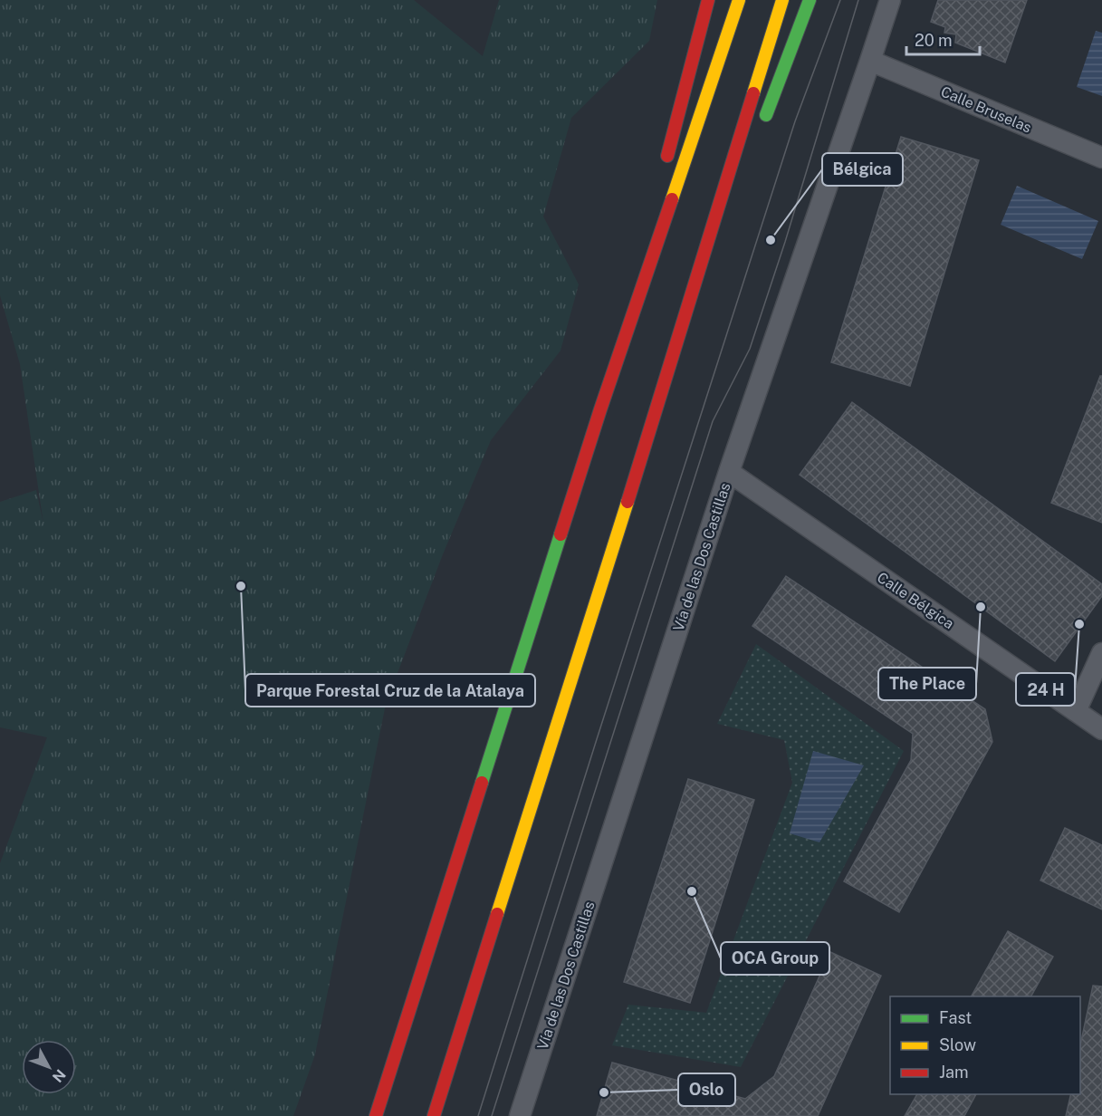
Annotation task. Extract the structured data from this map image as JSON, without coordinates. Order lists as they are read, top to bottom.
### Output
{
  "streets": {
    "street": ["Calle Bruselas", "Vía de las Dos Castillas", "Calle Bélgica"]
  },
  "crossings": [
    ["Calle Bruselas", "Vía de las Dos Castillas"],
    ["Vía de las Dos Castillas", "Calle Bélgica"]
  ],
  "places": [
    "Bélgica",
    "Parque Forestal Cruz de la Atalaya",
    "The Place",
    "24 H",
    "OCA Group",
    "Oslo"
  ],
  "legend": ["Fast", "Slow", "Jam"],
  "scale_bar": "20 m",
  "north": "bottom right"
}
